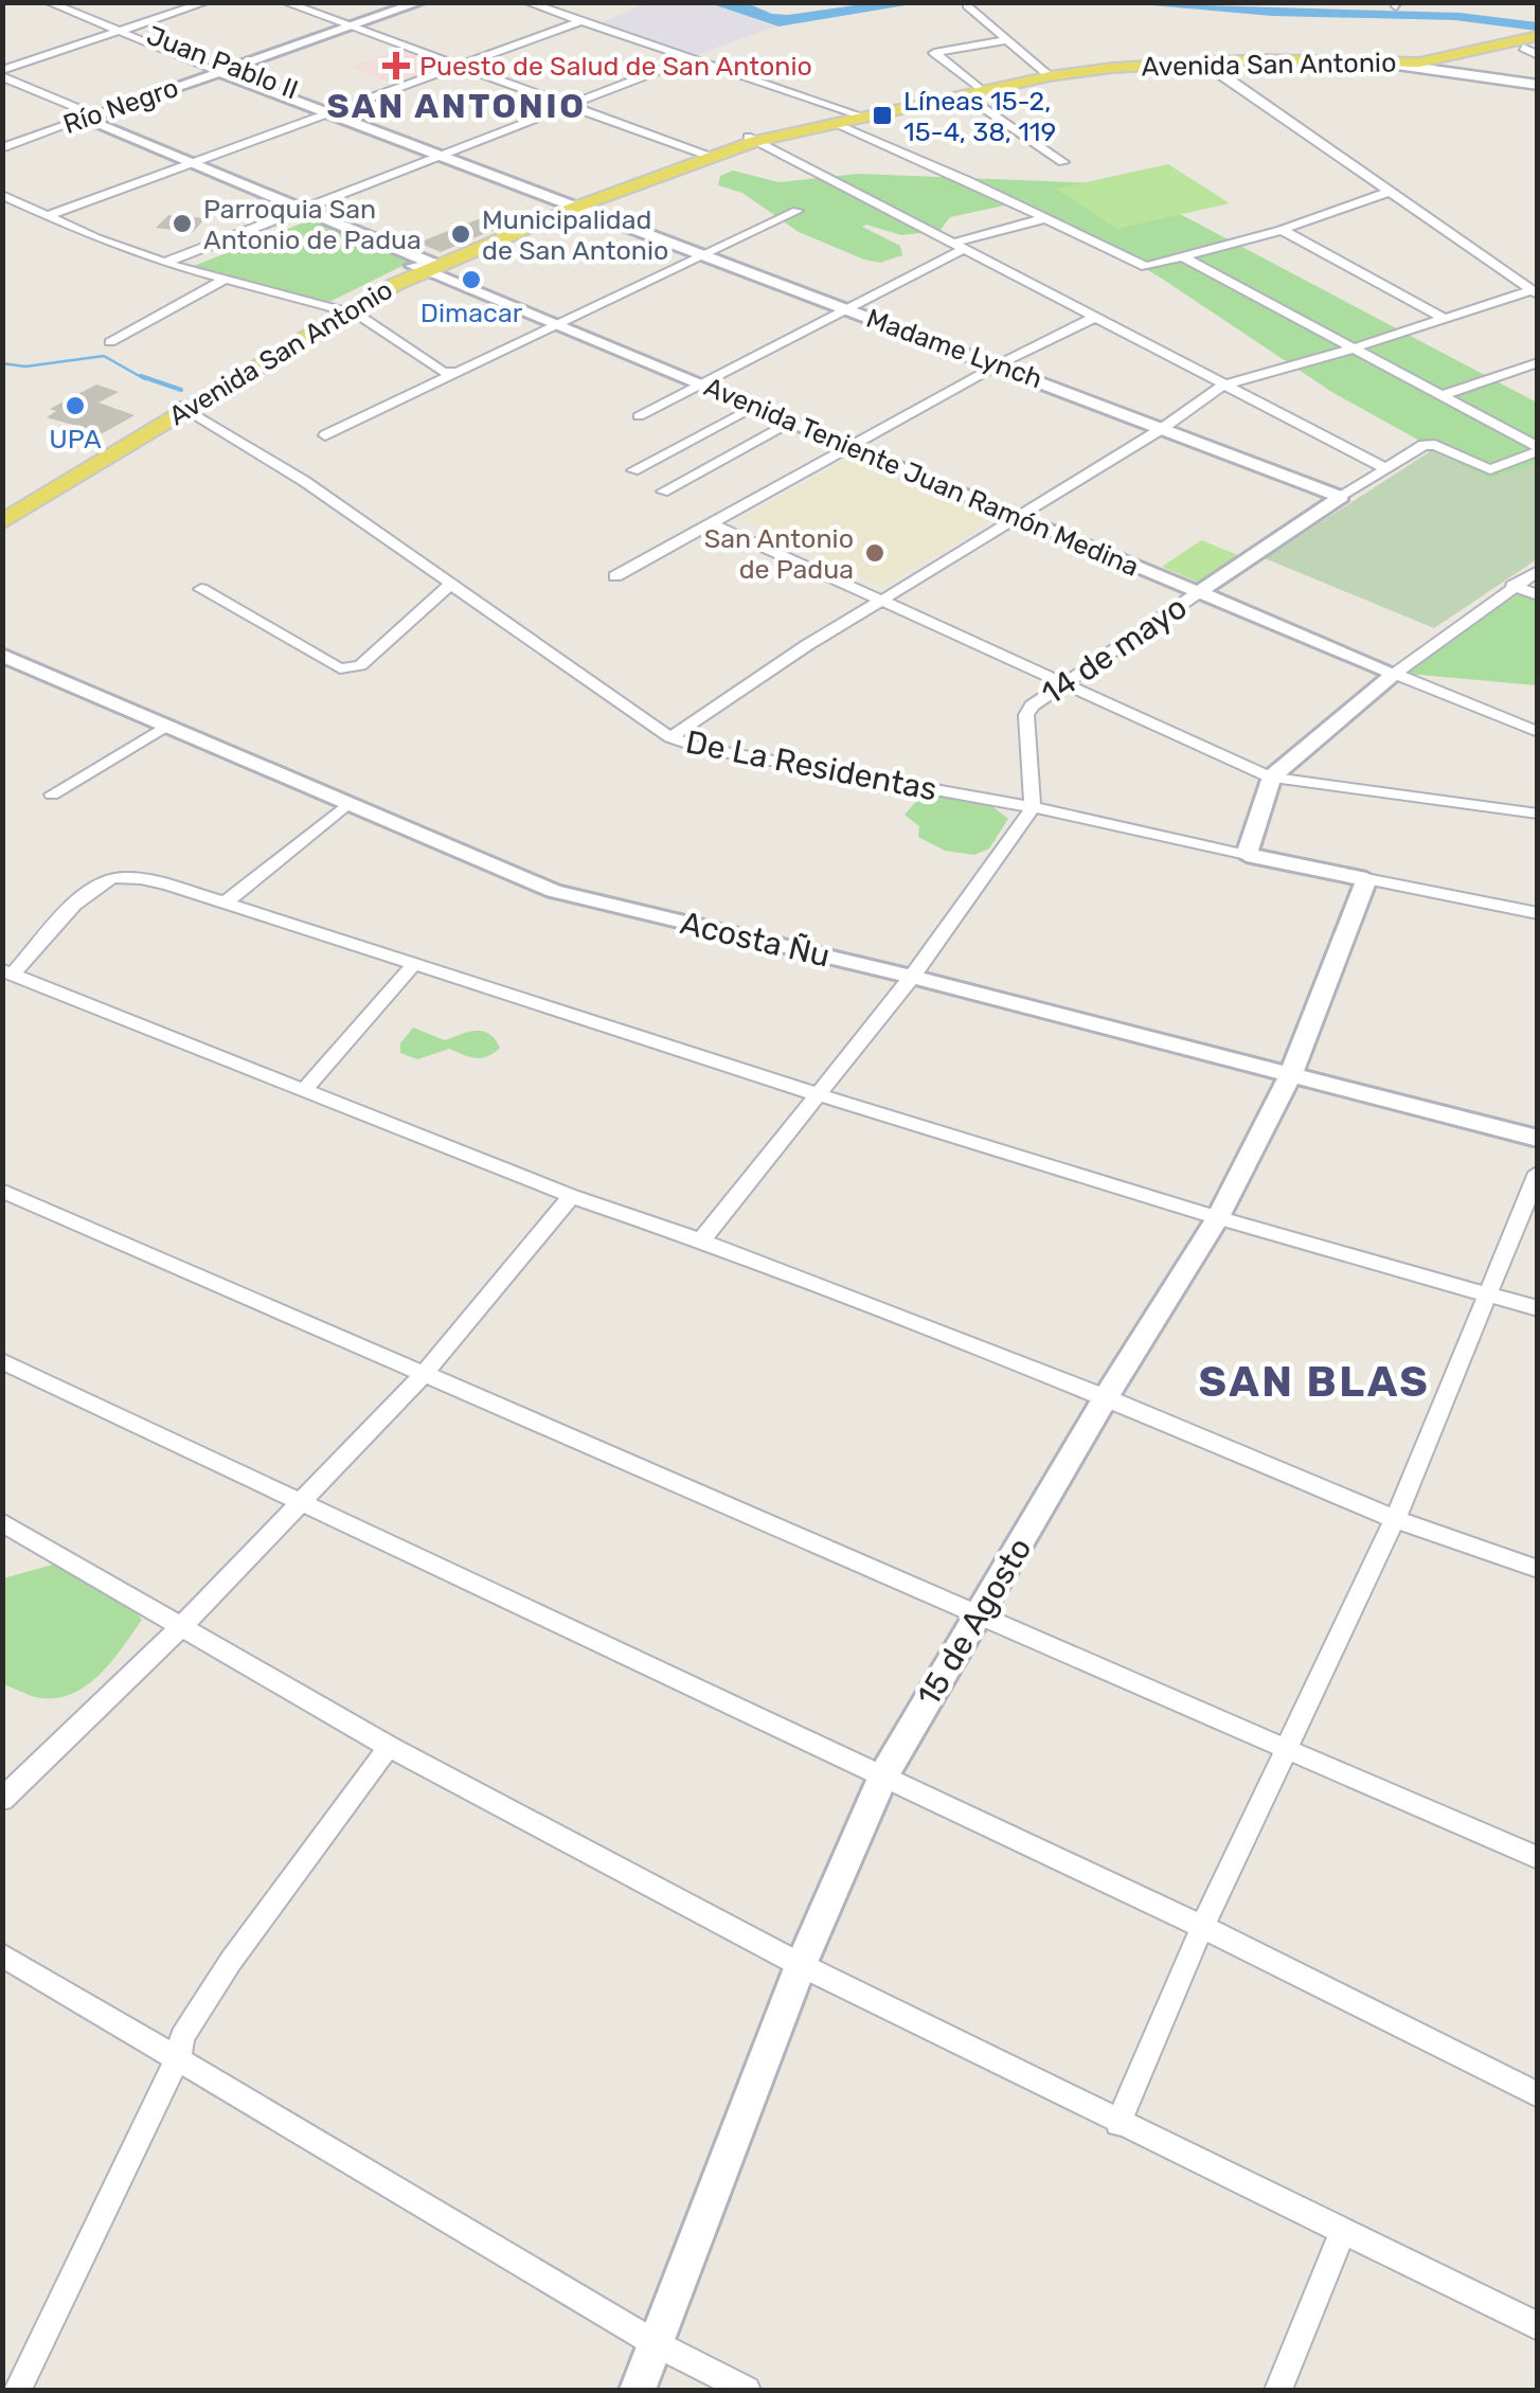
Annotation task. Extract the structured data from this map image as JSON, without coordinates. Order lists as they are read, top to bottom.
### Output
{
  "streets": {
    "main road": ["Avenida San Antonio"],
    "street": [
      "Juan Pablo II",
      "Río Negro",
      "Madame Lynch",
      "Avenida Teniente Juan Ramón Medina",
      "14 de mayo",
      "De La Residentas",
      "Acosta Ñu",
      "15 de Agosto"
    ]
  },
  "crossings": [
    ["Juan Pablo II", "Avenida San Antonio"],
    ["Juan Pablo II", "Río Negro"],
    ["Juan Pablo II", "Madame Lynch"],
    ["Avenida San Antonio", "Madame Lynch"],
    ["Avenida San Antonio", "Avenida Teniente Juan Ramón Medina"],
    ["Avenida San Antonio", "De La Residentas"],
    ["Río Negro", "Avenida Teniente Juan Ramón Medina"],
    ["Madame Lynch", "14 de mayo"],
    ["Avenida Teniente Juan Ramón Medina", "14 de mayo"],
    ["14 de mayo", "De La Residentas"],
    ["De La Residentas", "15 de Agosto"],
    ["Acosta Ñu", "15 de Agosto"]
  ],
  "districts": ["SAN ANTONIO", "SAN BLAS"],
  "places": {
    "health": ["Puesto de Salud de San Antonio"],
    "transit": ["Líneas 15-2, 15-4, 38, 119"],
    "other": [
      "Parroquia San Antonio de Padua",
      "Municipalidad de San Antonio",
      "Dimacar",
      "UPA",
      "San Antonio de Padua"
    ]
  }
}
